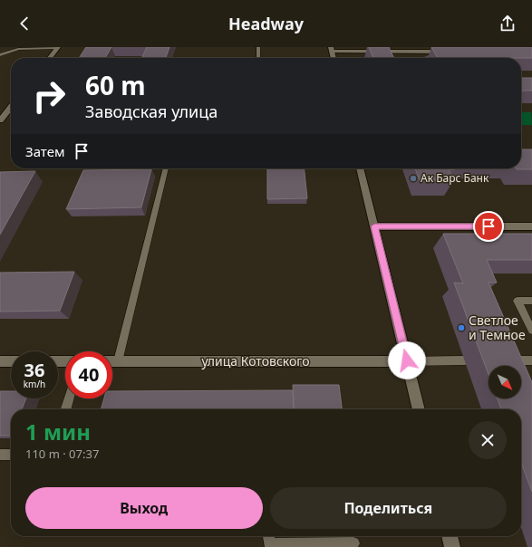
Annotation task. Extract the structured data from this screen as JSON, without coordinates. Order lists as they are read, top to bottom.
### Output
{
  "streets": {
    "street": ["улица Котовского"]
  },
  "places": ["Ак Барс Банк", "Светлое и Темное"],
  "north": "bottom right",
  "page": {
    "header": "Headway",
    "turn": ["60 m", "Заводская улица"],
    "then": "Затем",
    "speed": "36 km/h",
    "limit": "40",
    "heading": ["1 мин", "110 m · 07:37"],
    "buttons": ["Выход", "Поделиться"]
  }
}
